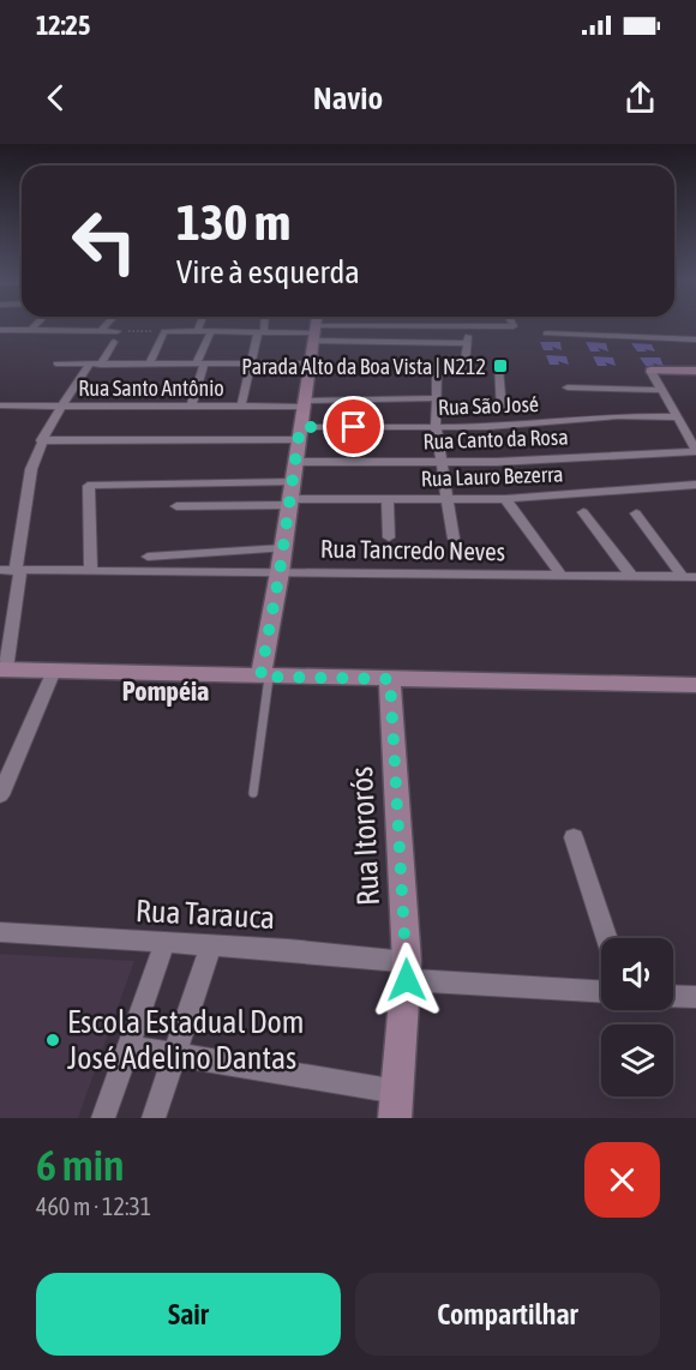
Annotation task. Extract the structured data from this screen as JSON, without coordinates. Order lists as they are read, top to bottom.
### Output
{
  "streets": {
    "street": [
      "Rua Santo Antônio",
      "Rua São José",
      "Rua Canto da Rosa",
      "Rua Lauro Bezerra",
      "Rua Tancredo Neves",
      "Rua Itororós",
      "Rua Tarauca"
    ]
  },
  "crossings": [
    ["Rua Itororós", "Rua Tarauca"]
  ],
  "districts": ["Pompéia"],
  "places": {
    "transit": ["Parada Alto da Boa Vista | N212"],
    "other": ["Escola Estadual Dom José Adelino Dantas"]
  },
  "page": {
    "status": "12:25",
    "header": "Navio",
    "turn": ["130 m", "Vire à esquerda"],
    "heading": ["6 min", "460 m · 12:31"],
    "buttons": ["Sair", "Compartilhar"]
  }
}
